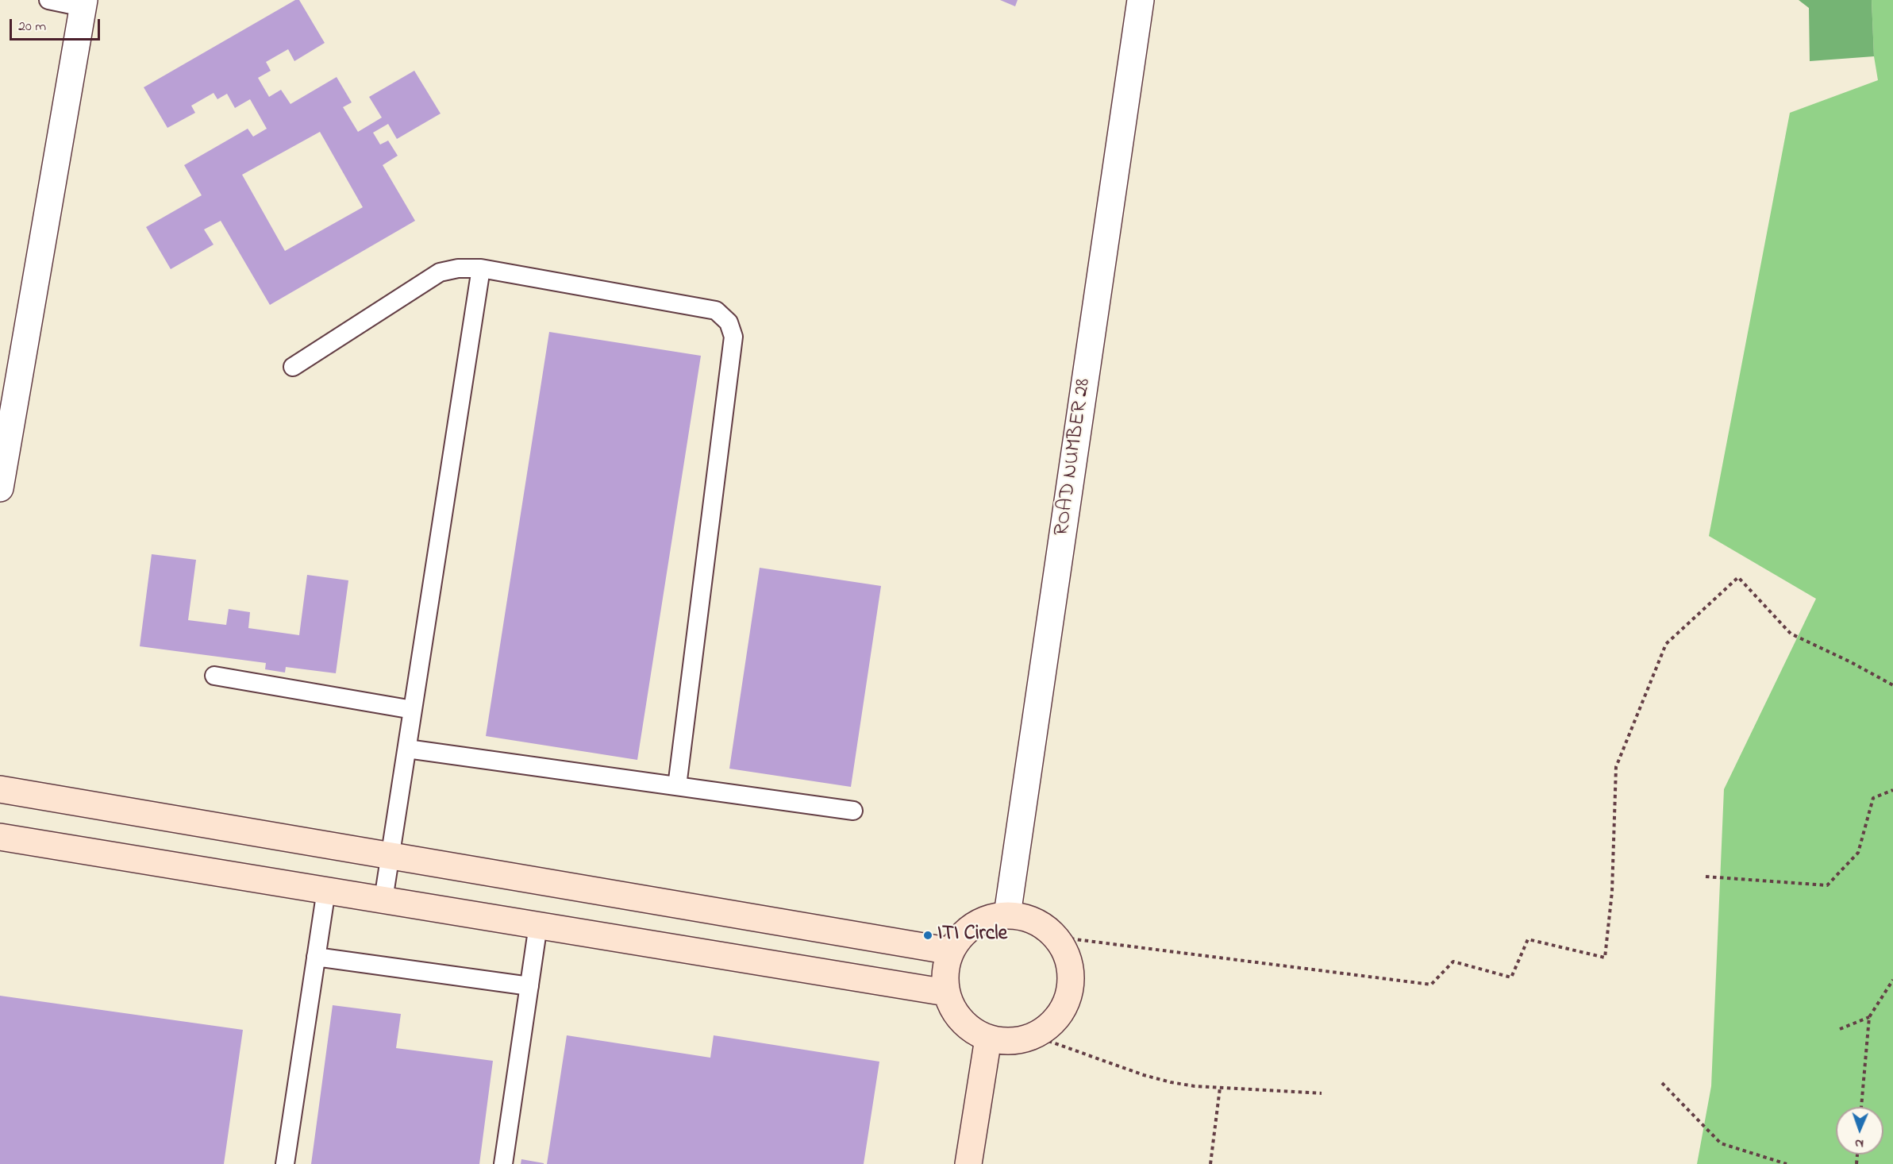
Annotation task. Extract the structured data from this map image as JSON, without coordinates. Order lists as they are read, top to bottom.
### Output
{
  "streets": {
    "street": ["ROAD NUMBER 28"]
  },
  "places": ["ITI Circle"],
  "scale_bar": "20 m",
  "north": "bottom"
}
